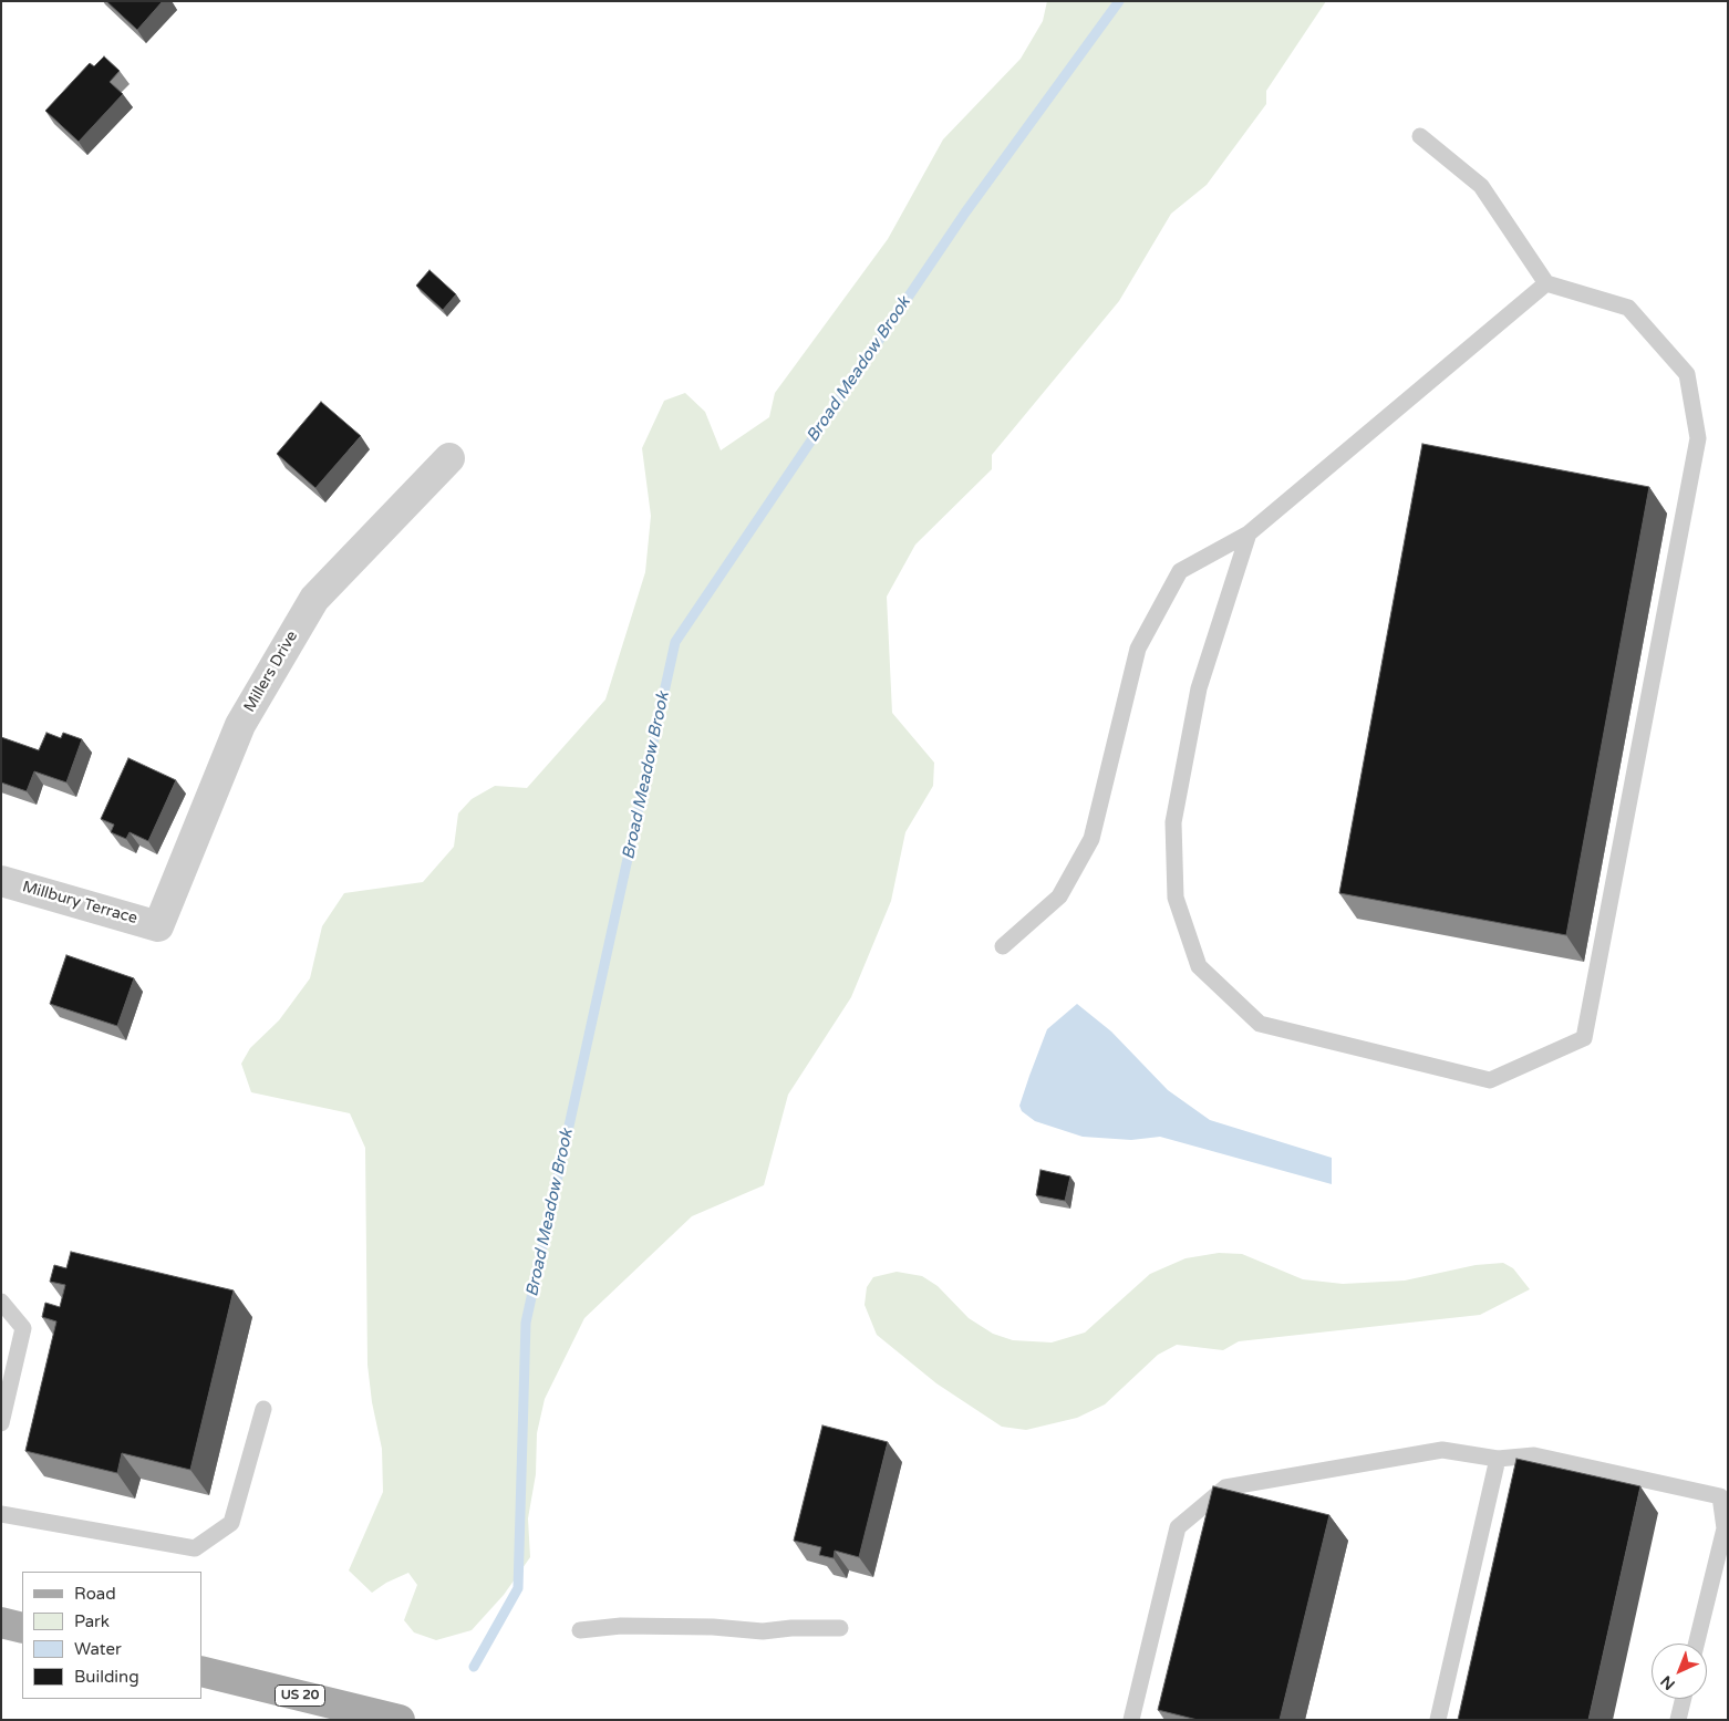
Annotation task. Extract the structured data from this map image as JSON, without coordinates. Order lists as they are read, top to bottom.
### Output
{
  "streets": {
    "main road": ["US 20"],
    "street": ["Millers Drive", "Millbury Terrace"]
  },
  "crossings": [
    ["Millers Drive", "Millbury Terrace"]
  ],
  "water": ["Broad Meadow Brook"],
  "legend": [
    "Road",
    "Park",
    "Water",
    "Building"
  ],
  "north": "bottom left"
}
